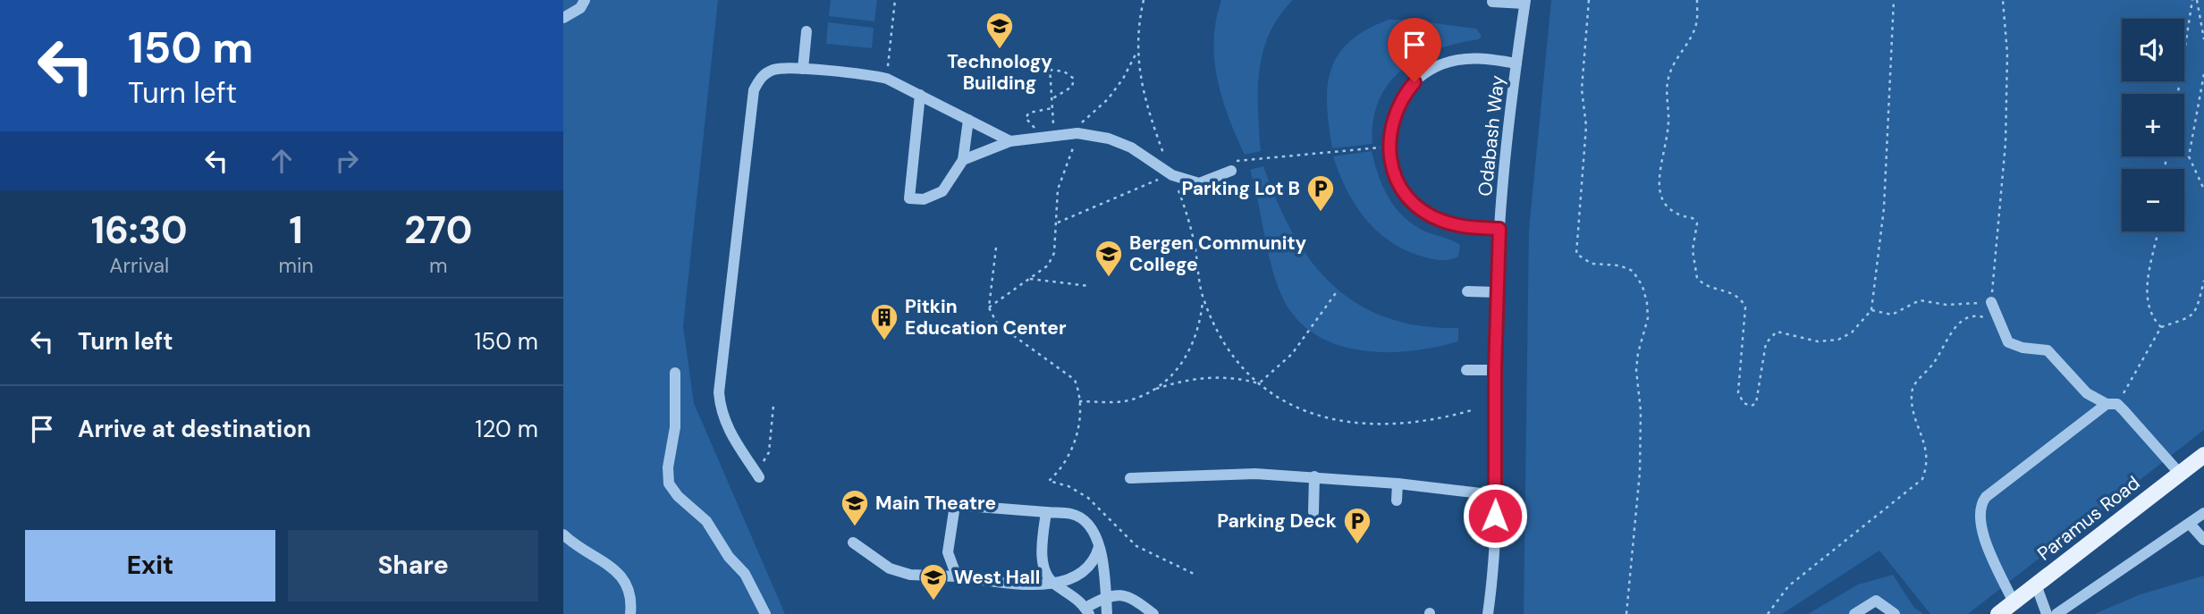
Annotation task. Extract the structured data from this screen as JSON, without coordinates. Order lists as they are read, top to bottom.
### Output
{
  "streets": {
    "main road": ["Paramus Road"],
    "street": ["Odabash Way"]
  },
  "places": {
    "school or university": [
      "Technology Building",
      "Bergen Community College",
      "Main Theatre",
      "West Hall"
    ],
    "parking": ["Parking Lot B", "Parking Deck"],
    "building": ["Pitkin Education Center"]
  },
  "page": {
    "turn": ["150 m", "Turn left"],
    "map_buttons": ["+", "−"],
    "eta": [
      "16:30",
      "Arrival",
      "1",
      "min",
      "270",
      "m"
    ],
    "list": [
      {
        "name": "Turn left",
        "value": "150 m"
      },
      {
        "name": "Arrive at destination",
        "value": "120 m"
      }
    ],
    "buttons": ["Exit", "Share"]
  }
}
